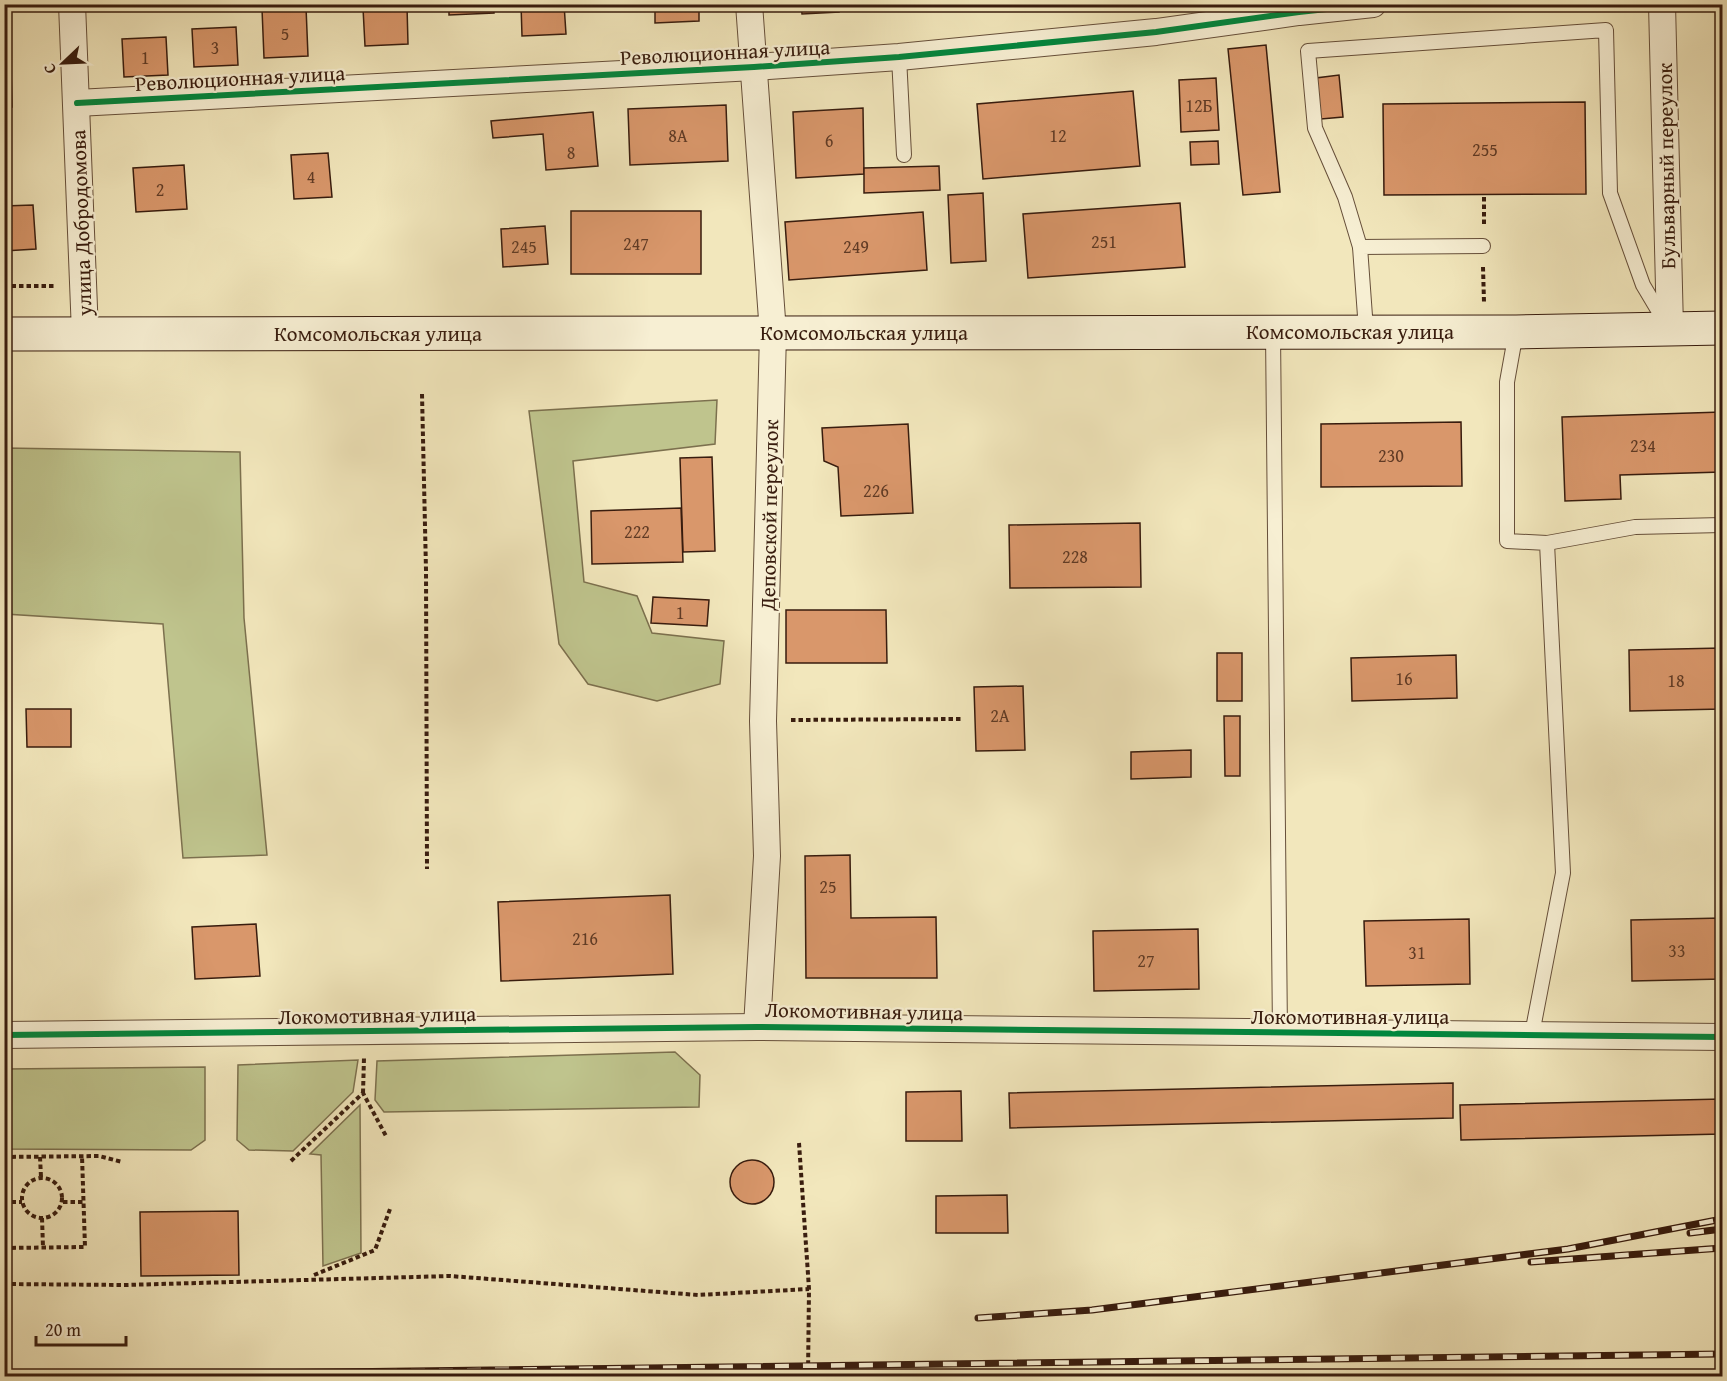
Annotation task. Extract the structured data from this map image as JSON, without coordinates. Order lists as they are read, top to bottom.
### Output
{
  "streets": {
    "main road": ["Комсомольская улица"],
    "street": [
      "Революционная улица",
      "Бульварный переулок",
      "улица Добродомова",
      "Деповской переулок",
      "Локомотивная улица"
    ]
  },
  "crossings": [
    ["Революционная улица", "улица Добродомова"],
    ["Революционная улица", "Деповской переулок"],
    ["Бульварный переулок", "Комсомольская улица"],
    ["улица Добродомова", "Комсомольская улица"],
    ["Комсомольская улица", "Деповской переулок"],
    ["Деповской переулок", "Локомотивная улица"]
  ],
  "house_numbers": [
    "5",
    "3",
    "1",
    "12Б",
    "8А",
    "12",
    "6",
    "255",
    "8",
    "4",
    "2",
    "251",
    "247",
    "245",
    "249",
    "234",
    "230",
    "226",
    "222",
    "228",
    "1",
    "16",
    "18",
    "2А",
    "25",
    "216",
    "33",
    "31",
    "27"
  ],
  "scale_bar": "20 m",
  "north": "bottom left"
}
